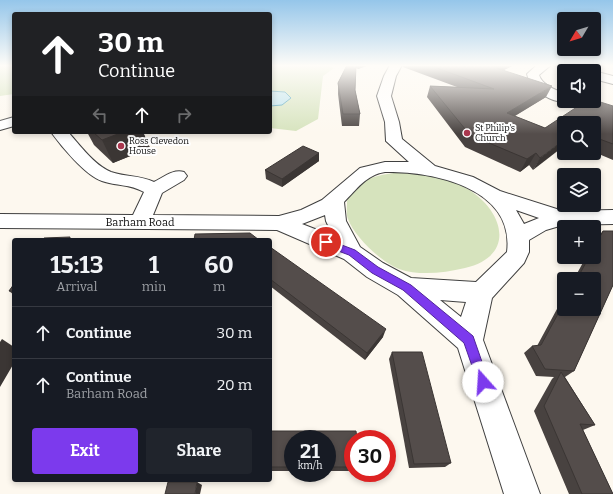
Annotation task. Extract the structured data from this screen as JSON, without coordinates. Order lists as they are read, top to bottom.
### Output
{
  "streets": {
    "street": ["Barham Road"]
  },
  "places": ["St Philip's Church", "Ross Clevedon House"],
  "north": "bottom left",
  "page": {
    "map_buttons": ["+", "−"],
    "turn": ["30 m", "Continue"],
    "eta": [
      "15:13",
      "Arrival",
      "1",
      "min",
      "60",
      "m"
    ],
    "list": [
      {
        "name": "Continue",
        "value": "30 m"
      },
      {
        "name": "Continue",
        "note": "Barham Road",
        "value": "20 m"
      }
    ],
    "buttons": ["Exit", "Share"],
    "speed": "21 km/h",
    "limit": "30"
  }
}
